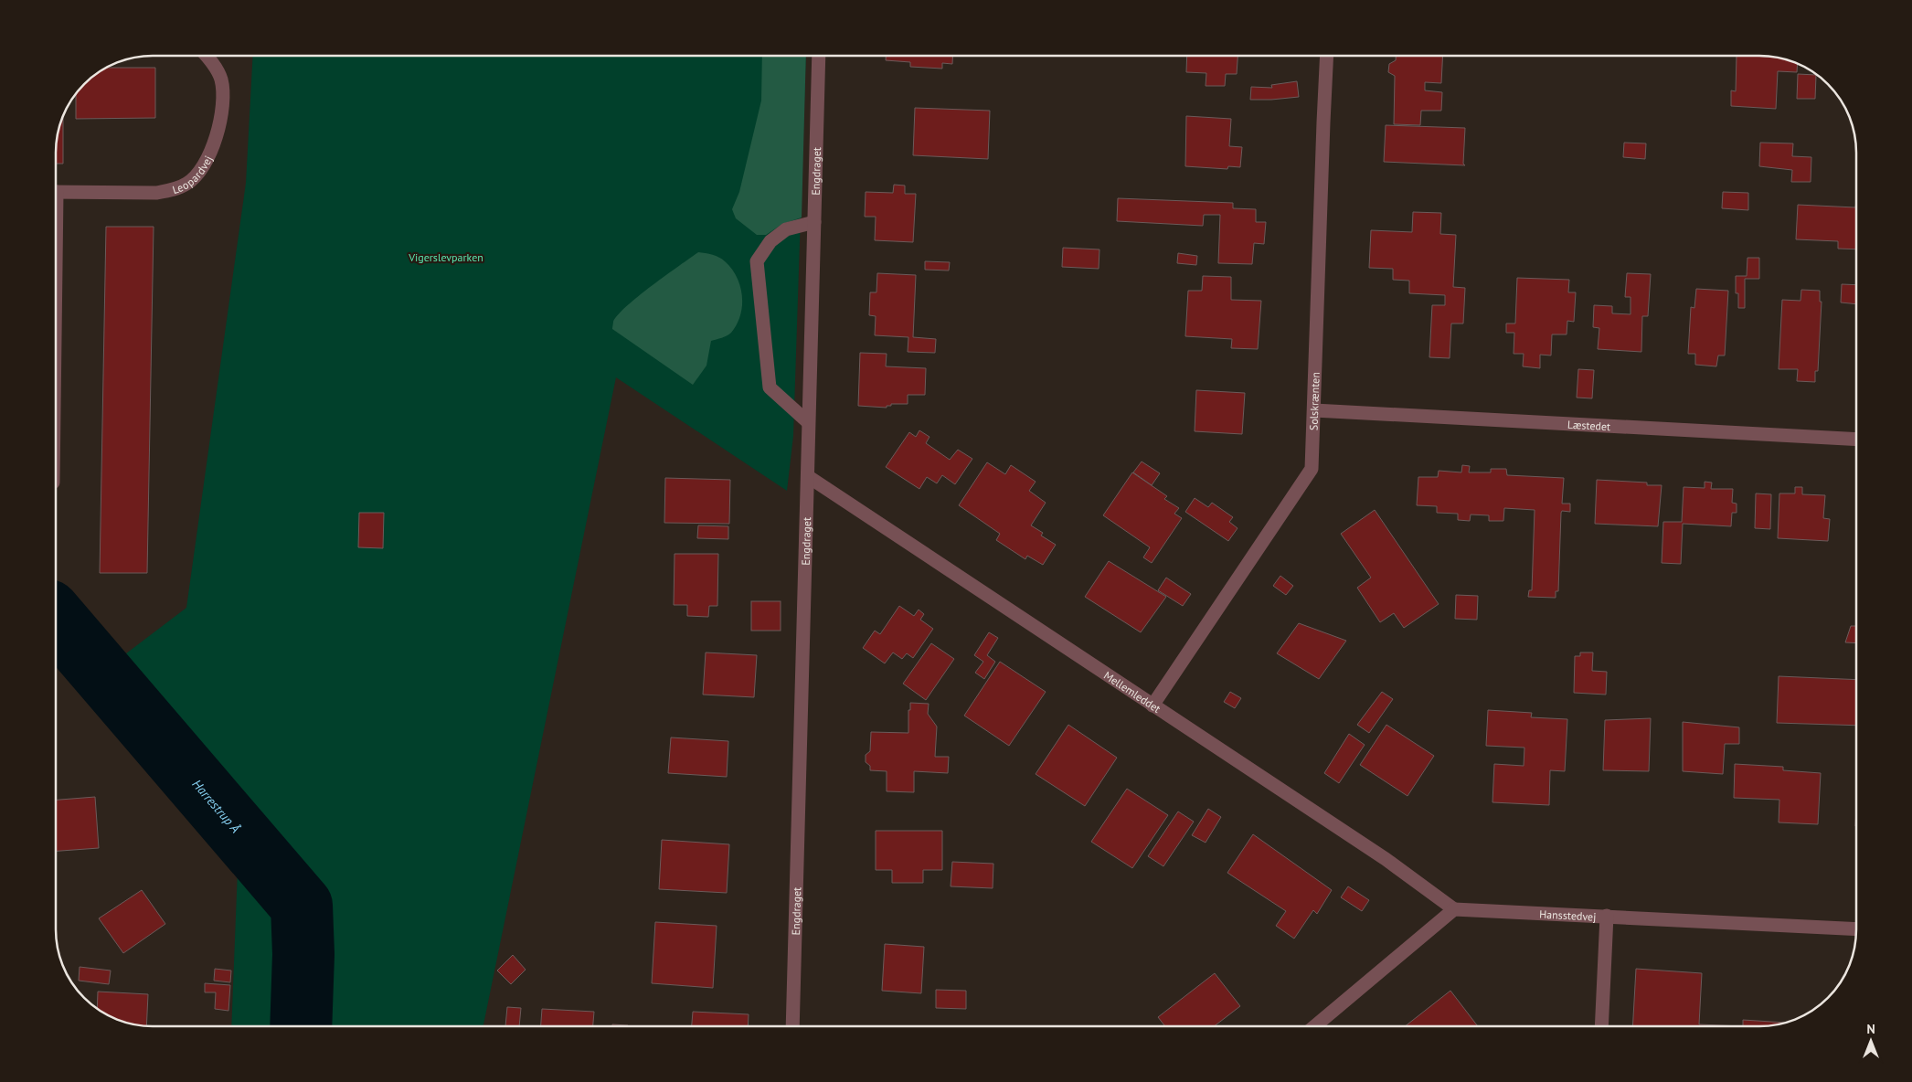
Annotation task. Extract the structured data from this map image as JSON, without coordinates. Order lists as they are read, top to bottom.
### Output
{
  "streets": {
    "street": [
      "Leopardvej",
      "Engdraget",
      "Solskrænten",
      "Læstedet",
      "Mellemleddet",
      "Hansstedvej"
    ]
  },
  "crossings": [
    ["Engdraget", "Mellemleddet"],
    ["Solskrænten", "Læstedet"],
    ["Solskrænten", "Mellemleddet"],
    ["Mellemleddet", "Hansstedvej"]
  ],
  "water": ["Harrestrup Å"],
  "parks": ["Vigerslevparken"],
  "north": "top"
}
